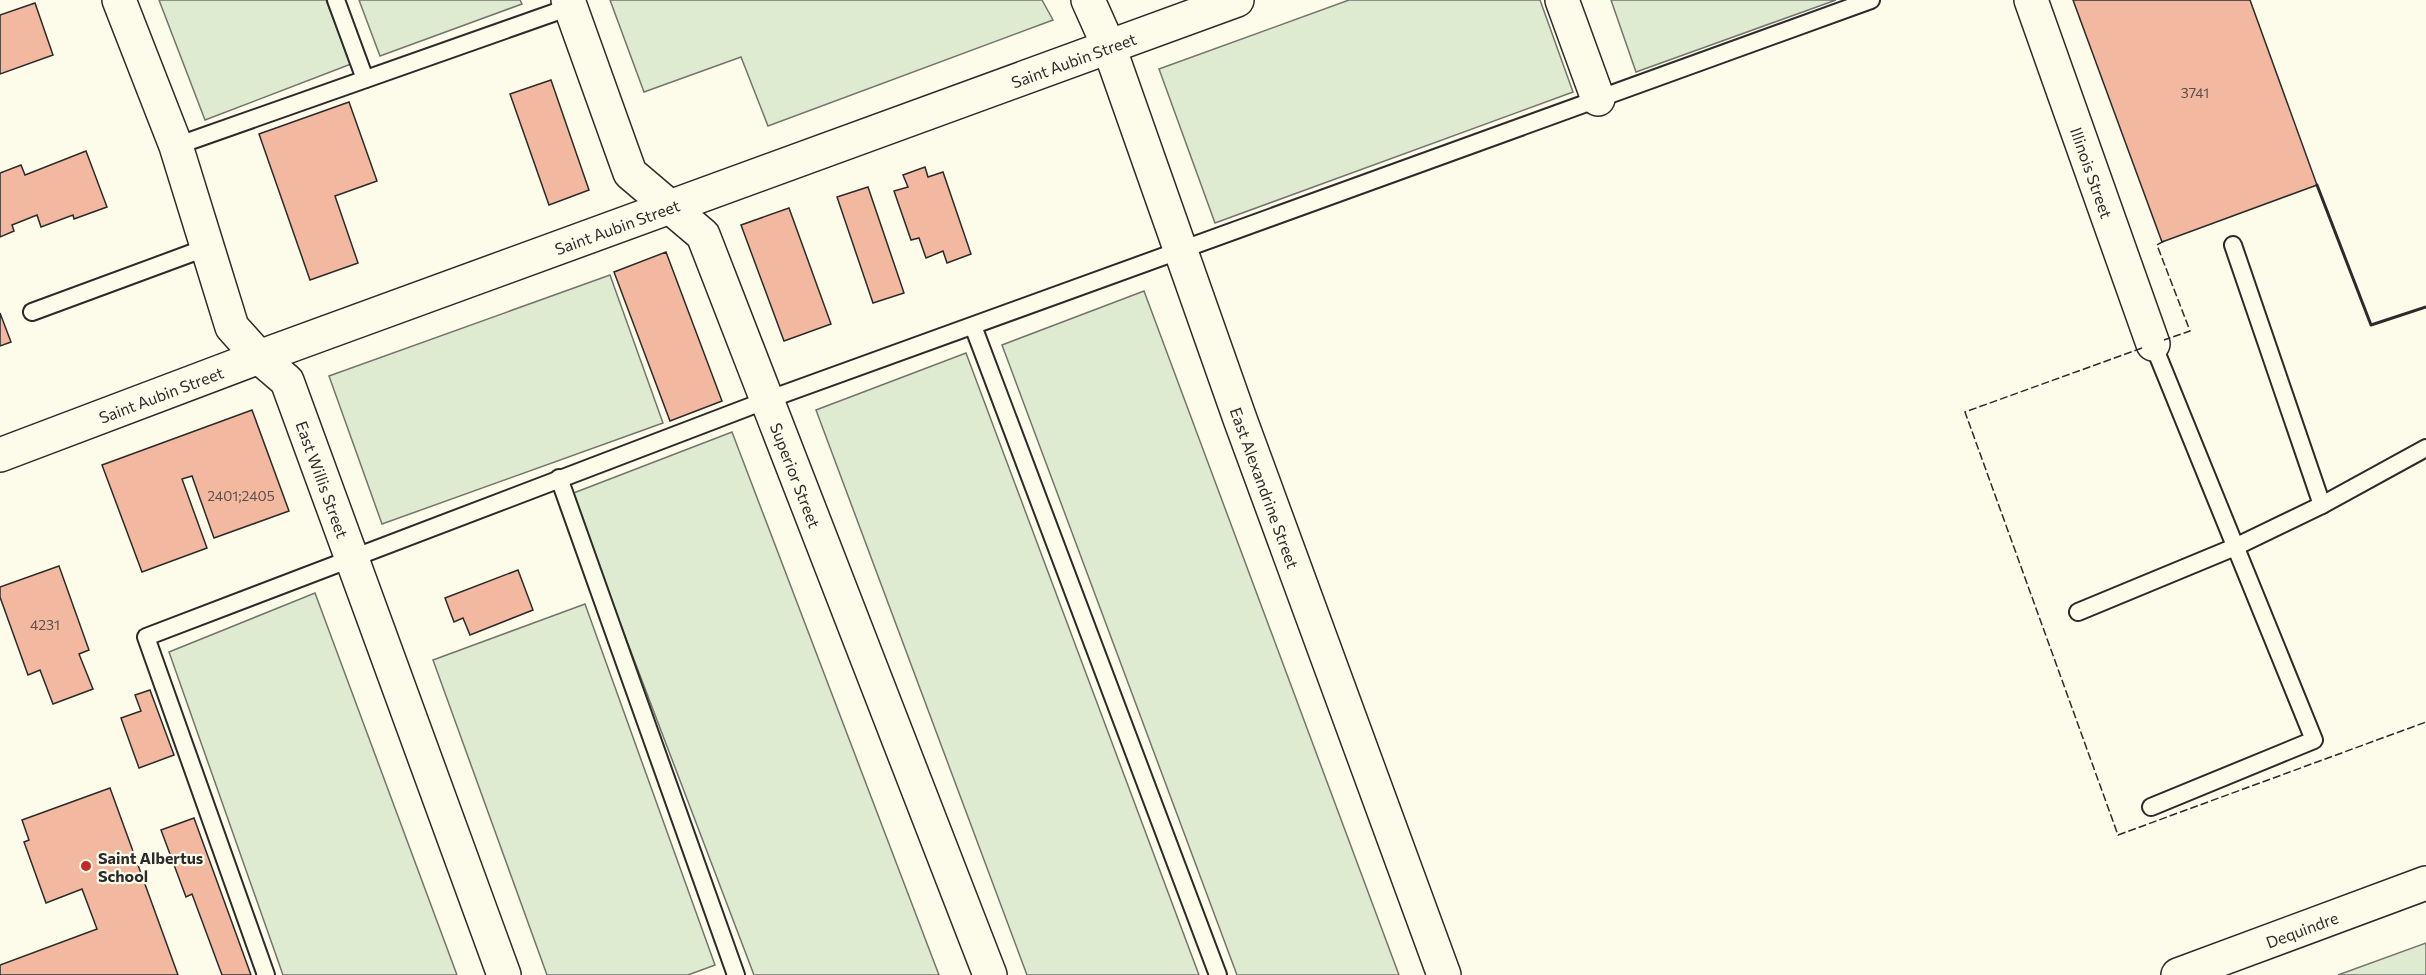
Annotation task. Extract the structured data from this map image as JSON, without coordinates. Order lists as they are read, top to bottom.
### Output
{
  "streets": {
    "street": [
      "Saint Aubin Street",
      "Illinois Street",
      "Superior Street",
      "East Willis Street",
      "East Alexandrine Street",
      "Dequindre"
    ]
  },
  "crossings": [
    ["Saint Aubin Street", "Superior Street"],
    ["Saint Aubin Street", "East Willis Street"],
    ["Saint Aubin Street", "East Alexandrine Street"]
  ],
  "places": ["Saint Albertus School"],
  "house_numbers": ["3741", "2401;2405", "4231"]
}
